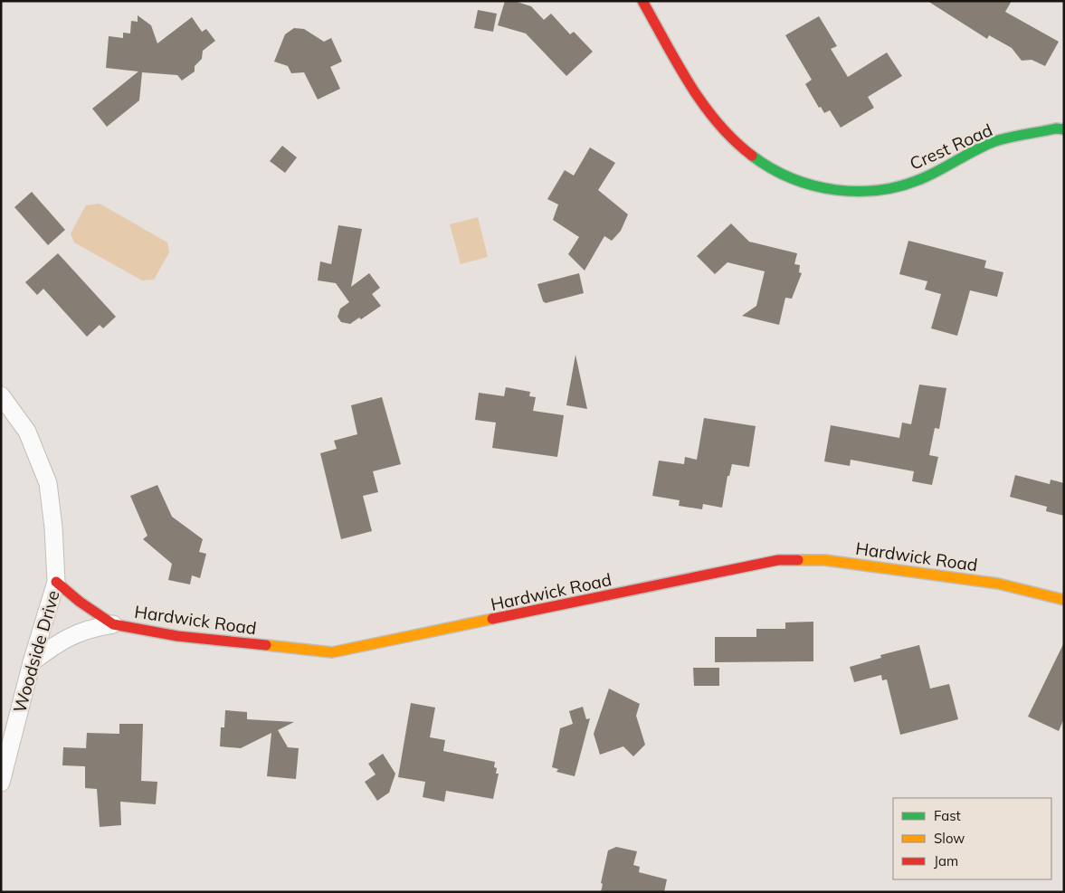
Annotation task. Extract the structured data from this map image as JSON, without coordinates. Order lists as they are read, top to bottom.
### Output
{
  "streets": {
    "street": ["Crest Road", "Hardwick Road", "Woodside Drive"]
  },
  "crossings": [
    ["Hardwick Road", "Woodside Drive"]
  ],
  "legend": ["Fast", "Slow", "Jam"]
}
